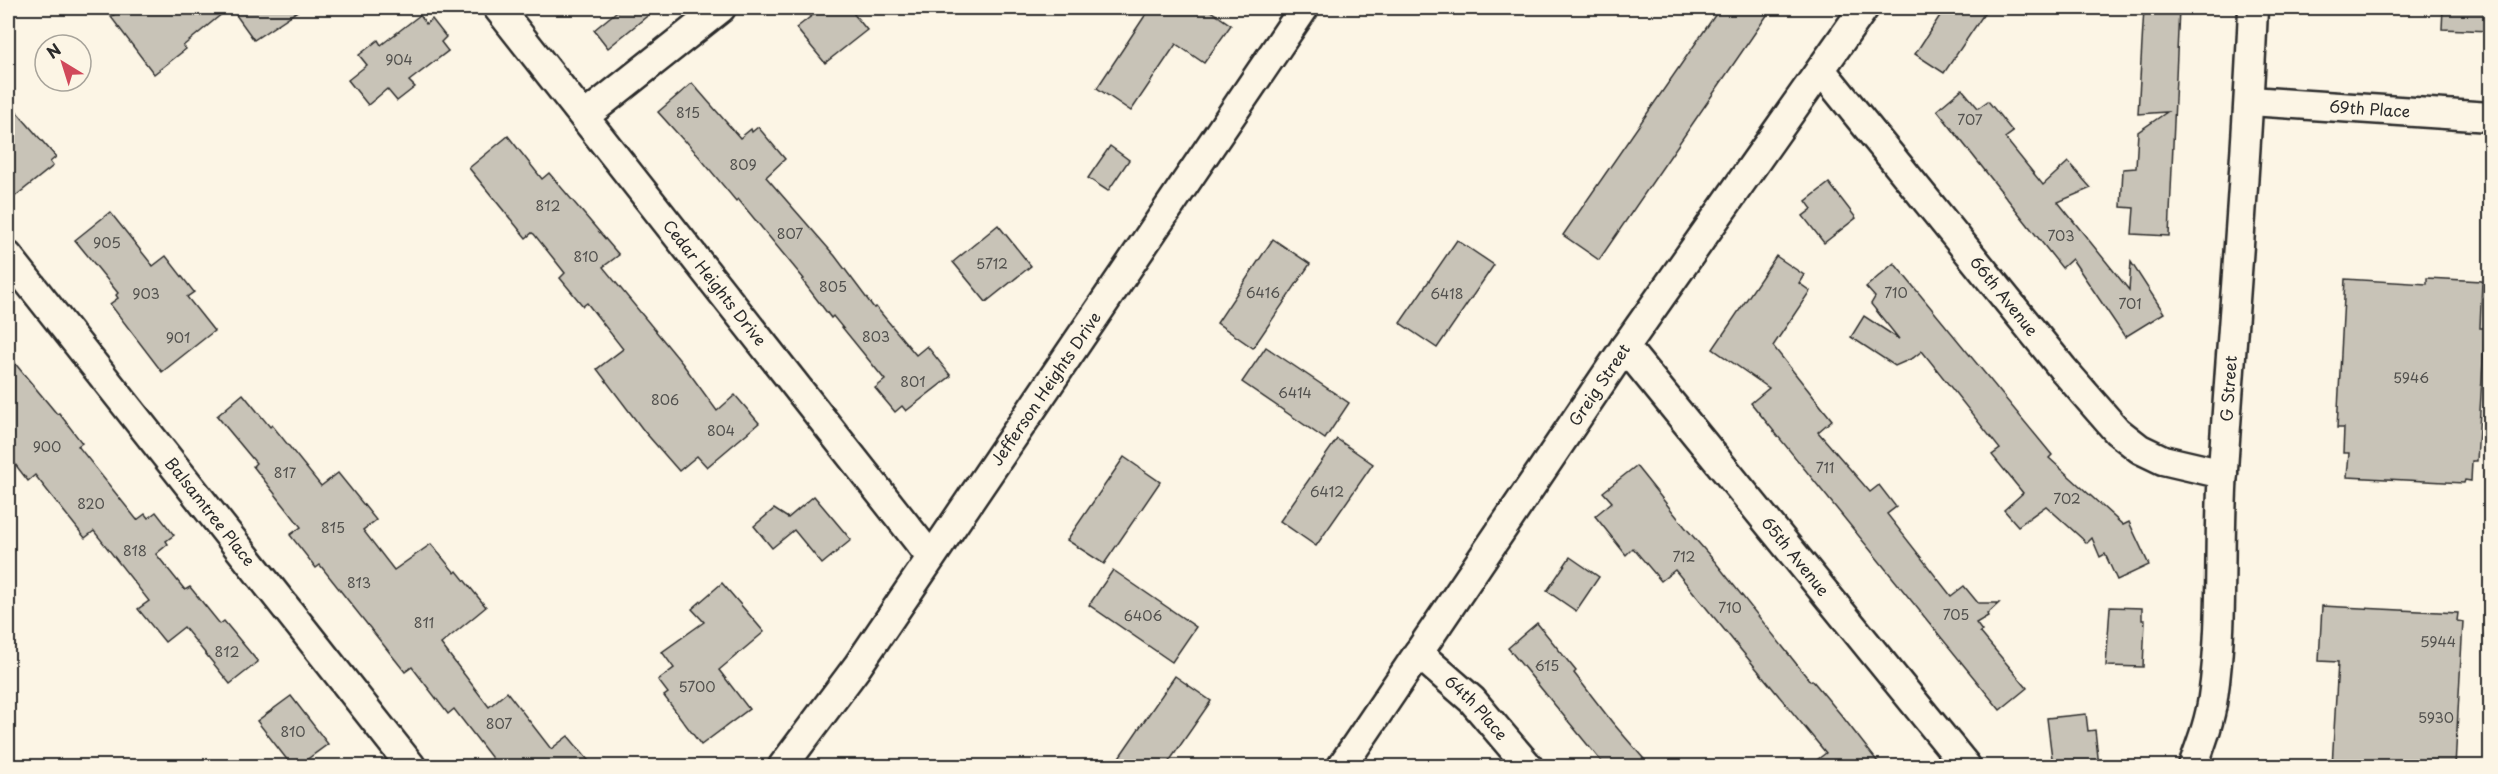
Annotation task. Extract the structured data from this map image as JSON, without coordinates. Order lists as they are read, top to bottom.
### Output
{
  "streets": {
    "street": [
      "69th Place",
      "Cedar Heights Drive",
      "66th Avenue",
      "Greig Street",
      "Jefferson Heights Drive",
      "G Street",
      "Balsamtree Place",
      "65th Avenue",
      "64th Place"
    ]
  },
  "crossings": [
    ["69th Place", "G Street"],
    ["Cedar Heights Drive", "Jefferson Heights Drive"],
    ["66th Avenue", "Greig Street"],
    ["66th Avenue", "G Street"],
    ["Greig Street", "65th Avenue"],
    ["Greig Street", "64th Place"]
  ],
  "house_numbers": [
    "904",
    "815",
    "707",
    "809",
    "812",
    "807",
    "703",
    "905",
    "810",
    "5712",
    "805",
    "6416",
    "710",
    "903",
    "6418",
    "701",
    "803",
    "901",
    "5946",
    "801",
    "6414",
    "806",
    "804",
    "900",
    "711",
    "817",
    "6412",
    "702",
    "820",
    "815",
    "818",
    "712",
    "813",
    "710",
    "705",
    "6406",
    "811",
    "5944",
    "812",
    "615",
    "5700",
    "5930",
    "807",
    "810"
  ],
  "north": "top left"
}
